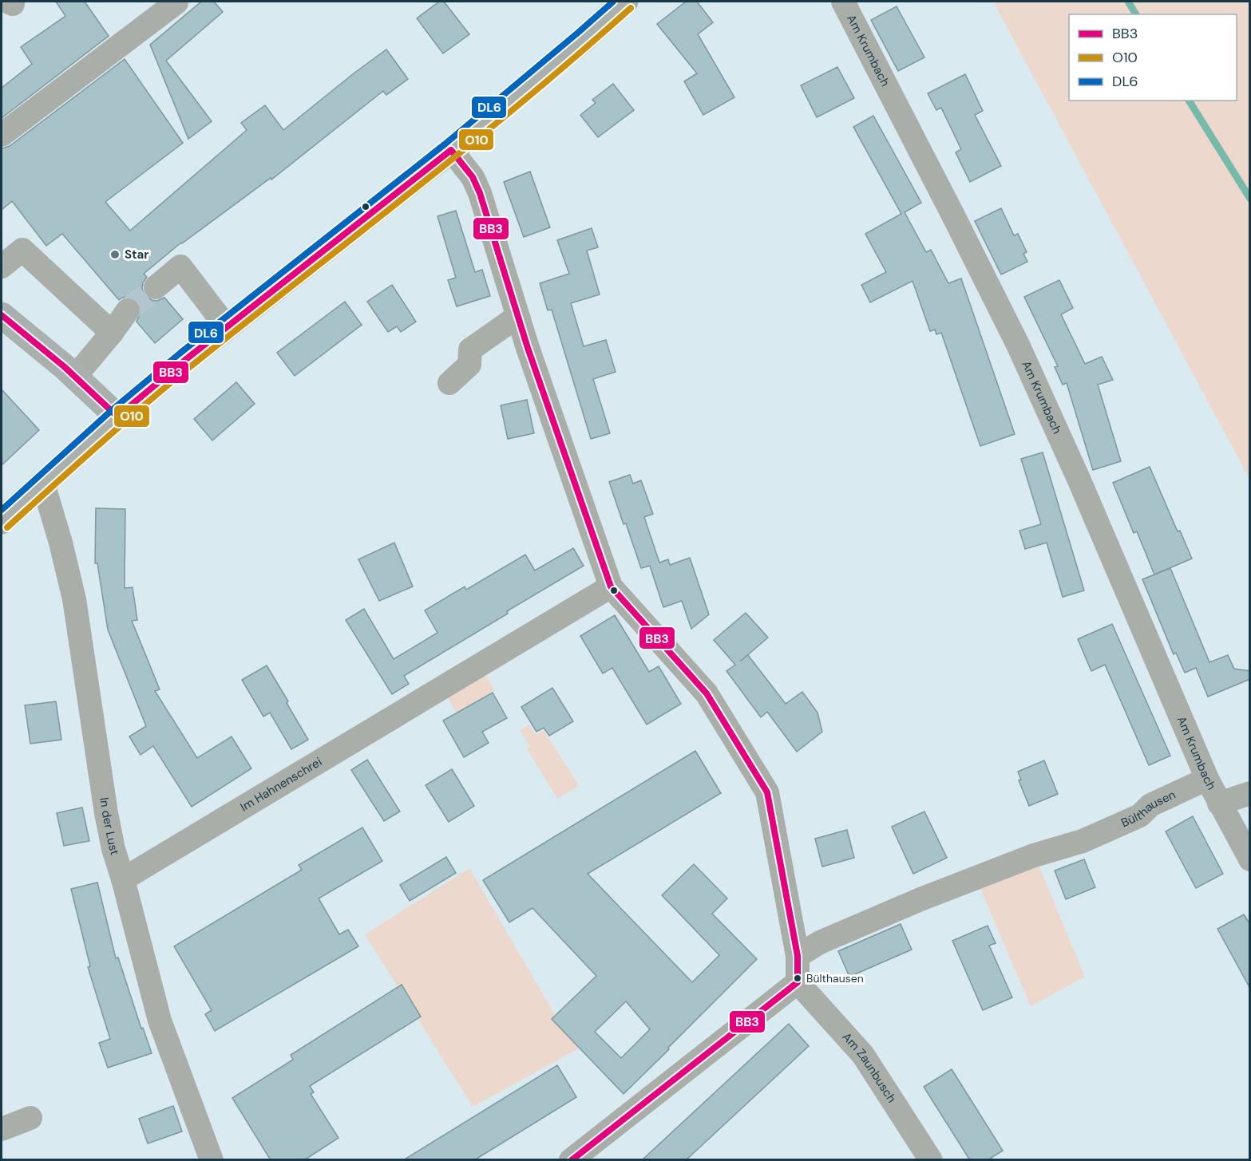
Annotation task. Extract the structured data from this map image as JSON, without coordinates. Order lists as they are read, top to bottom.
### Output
{
  "streets": {
    "street": [
      "Am Krumbach",
      "Im Hahnenschrei",
      "Bülthausen",
      "In der Lust",
      "Am Zaunbusch"
    ]
  },
  "crossings": [
    ["Am Krumbach", "Bülthausen"],
    ["Im Hahnenschrei", "In der Lust"]
  ],
  "places": ["Star", "Bülthausen"],
  "lines": ["transit line DL6", "transit line O10", "transit line BB3"],
  "legend": ["BB3", "O10", "DL6"]
}
